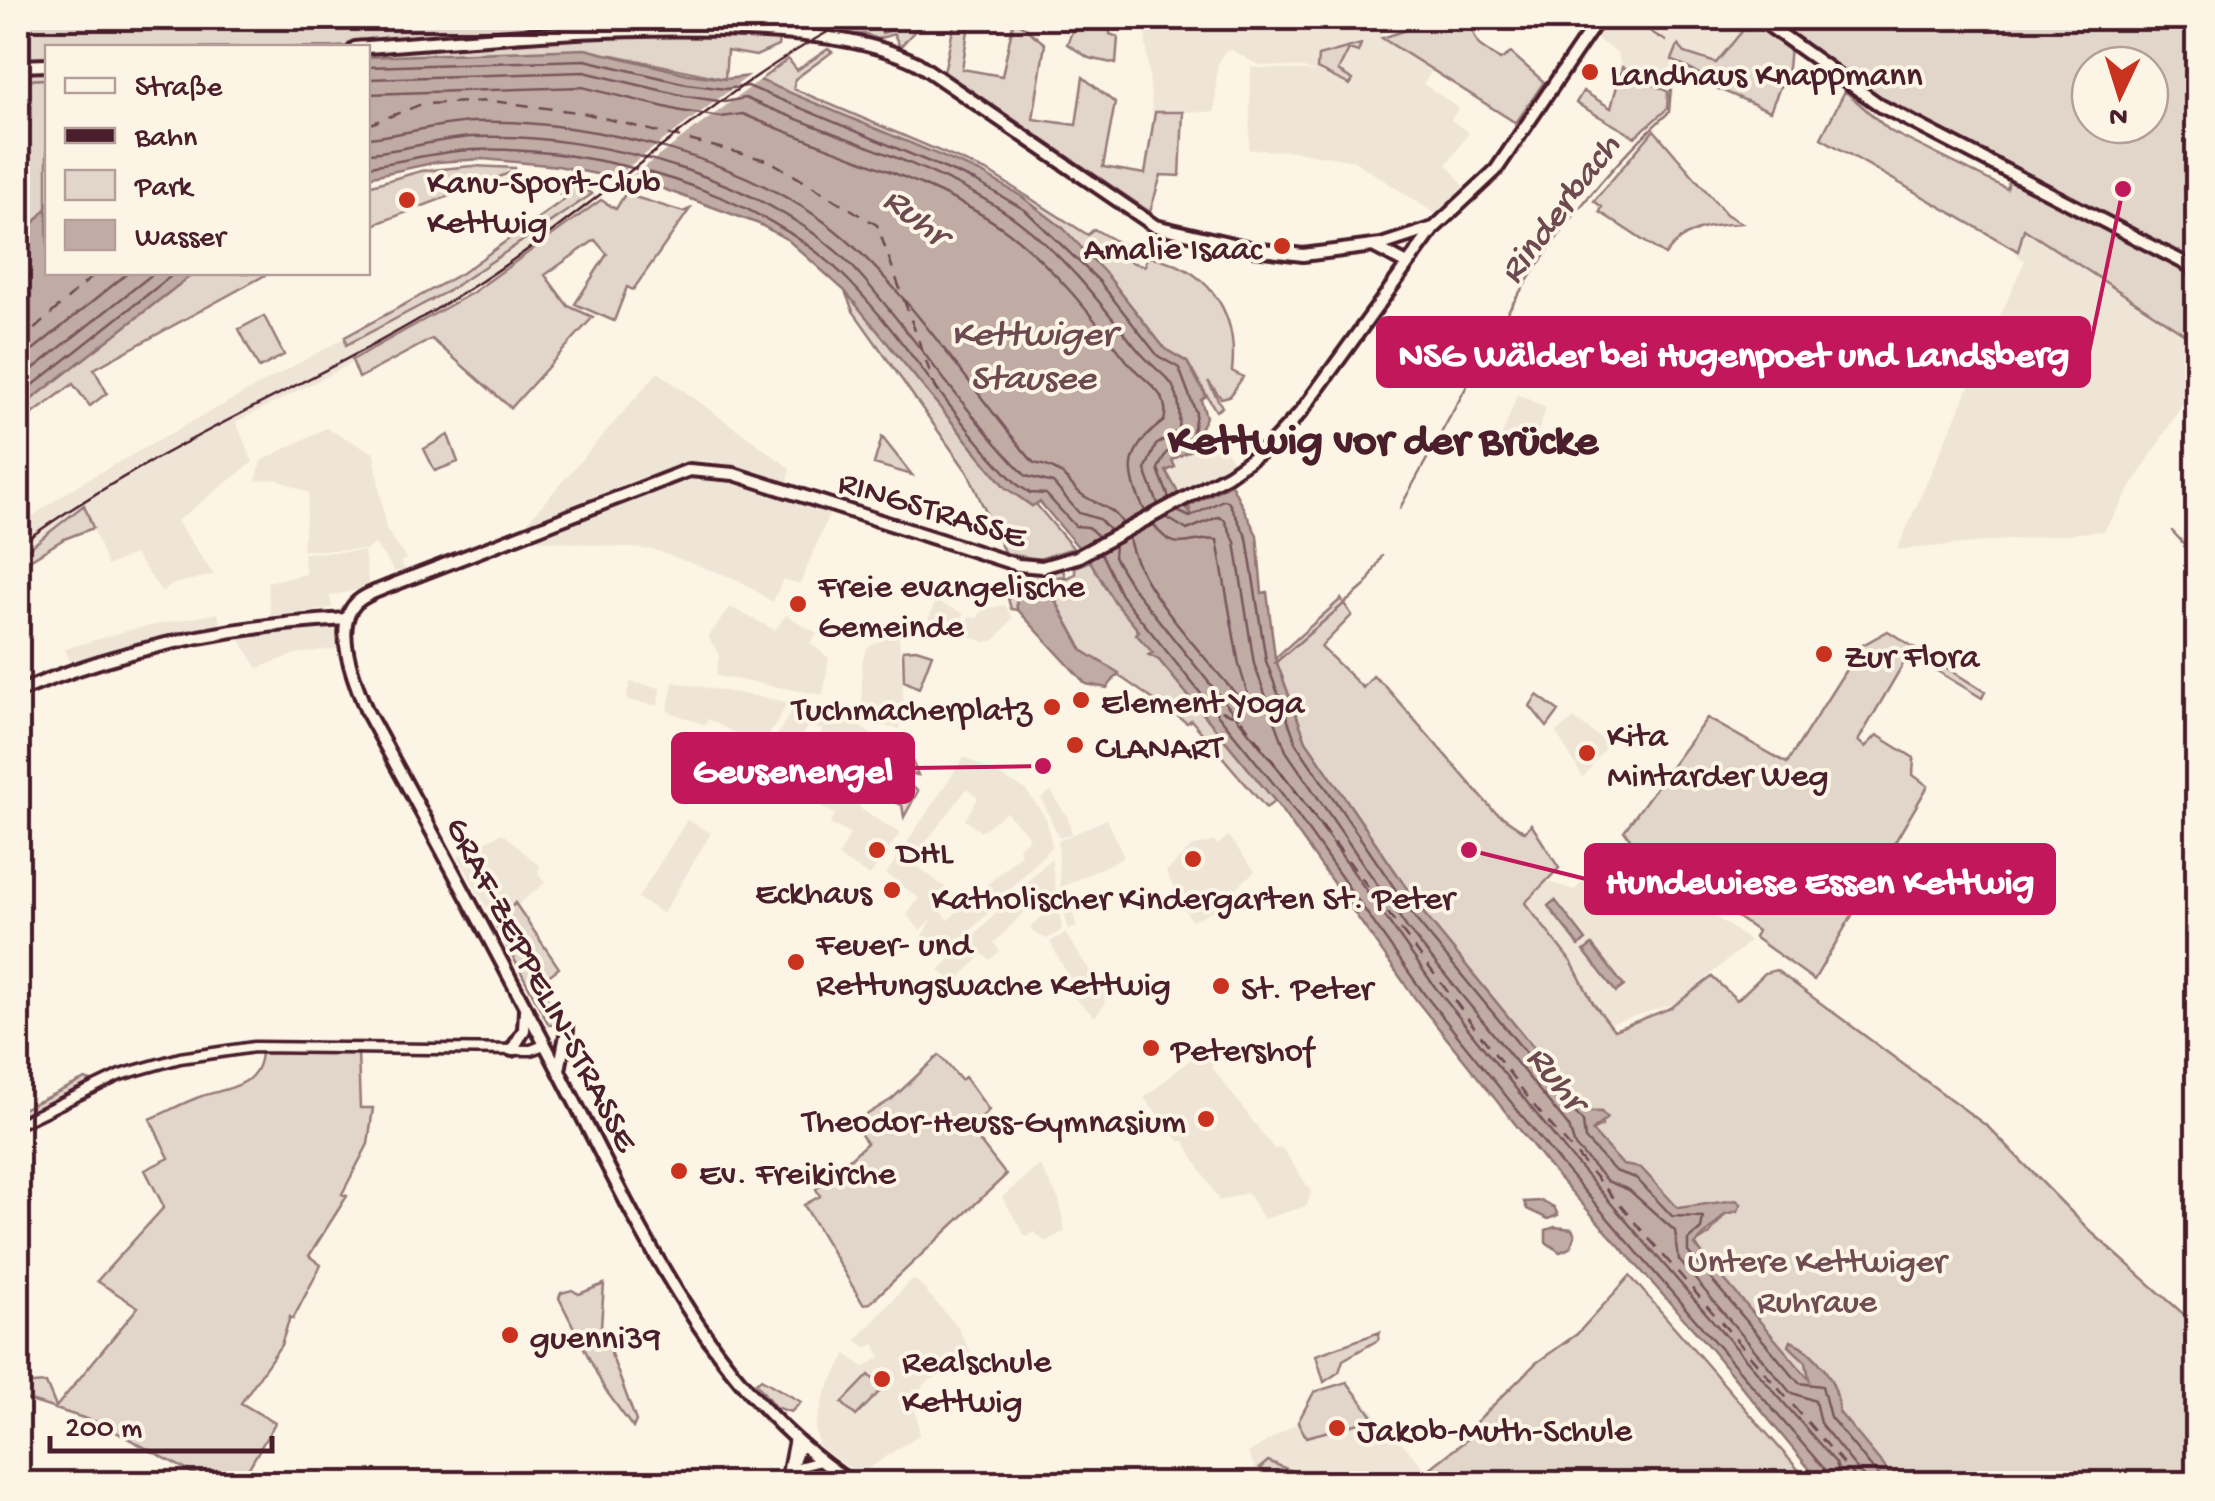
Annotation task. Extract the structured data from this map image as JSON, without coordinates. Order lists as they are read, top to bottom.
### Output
{
  "streets": {
    "main road": ["RINGSTRASSE", "GRAF-ZEPPELIN-STRASSE"]
  },
  "crossings": [
    ["RINGSTRASSE", "GRAF-ZEPPELIN-STRASSE"]
  ],
  "districts": ["Kettwig vor der Brücke"],
  "water": ["Rinderbach", "Ruhr", "Kettwiger Stausee"],
  "parks": ["Untere Kettwiger Ruhraue"],
  "places": [
    "Landhaus Knappmann",
    "NSG Wälder bei Hugenpoet und Landsberg",
    "Kanu-Sport-Club Kettwig",
    "Amalie Isaac",
    "Freie evangelische Gemeinde",
    "Zur Flora",
    "Element Yoga",
    "Tuchmacherplatz",
    "CLANART",
    "Kita Mintarder Weg",
    "Geusenengel",
    "DHL",
    "Hundewiese Essen Kettwig",
    "Katholischer Kindergarten St. Peter",
    "Eckhaus",
    "Feuer- und Rettungswache Kettwig",
    "St. Peter",
    "Petershof",
    "Theodor-Heuss-Gymnasium",
    "Ev. Freikirche",
    "guenni39",
    "Realschule Kettwig",
    "Jakob-Muth-Schule"
  ],
  "legend": [
    "Straße",
    "Bahn",
    "Park",
    "Wasser"
  ],
  "scale_bar": "200 m",
  "north": "bottom"
}
